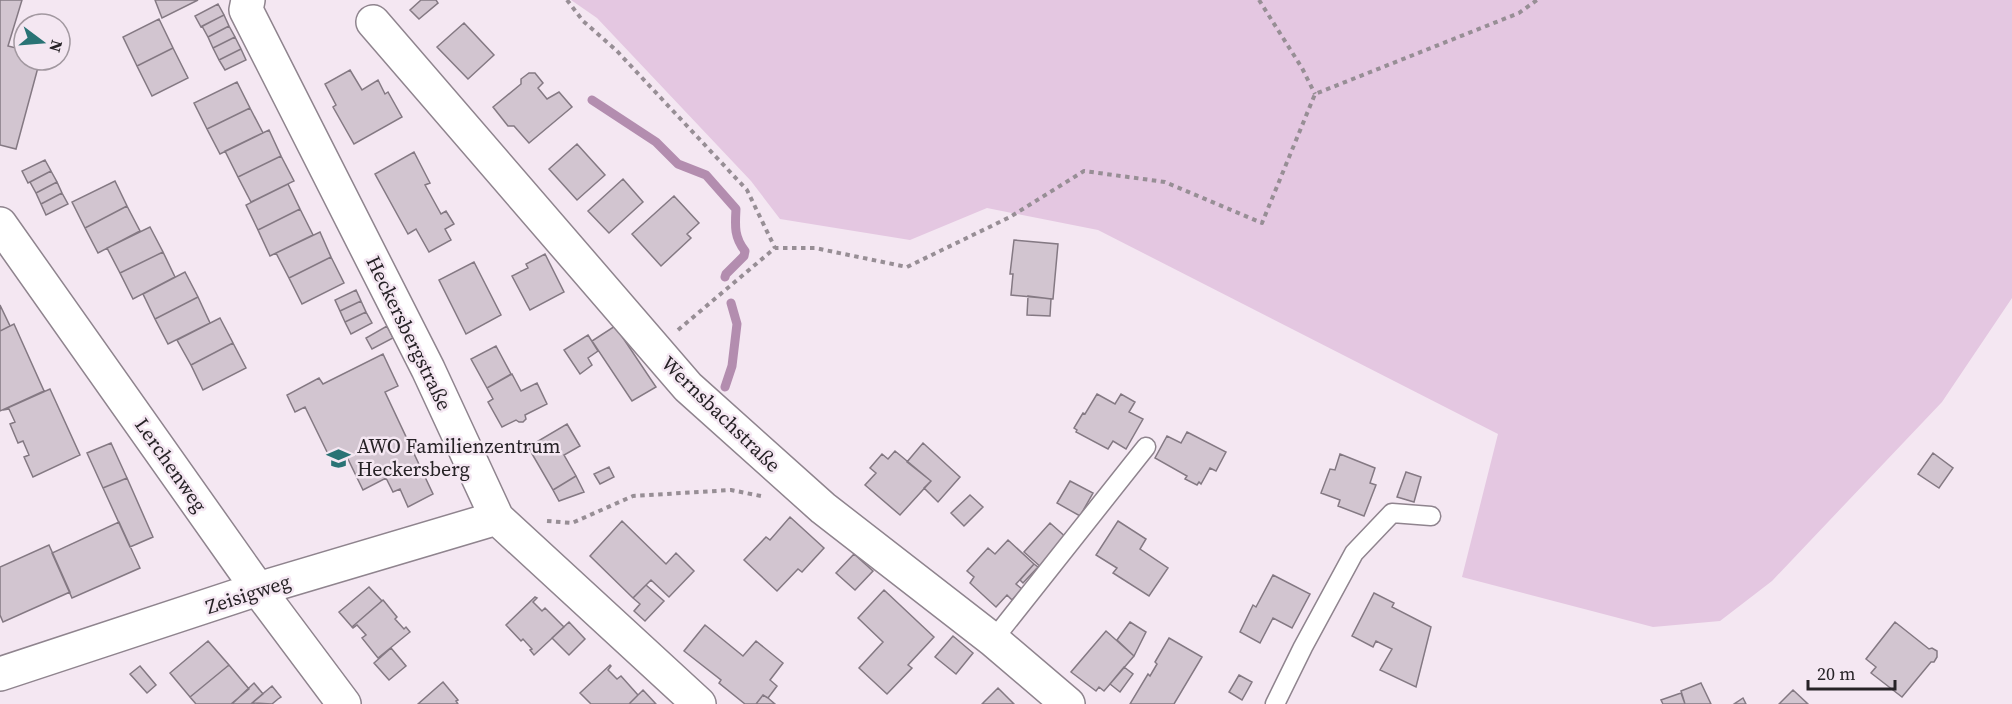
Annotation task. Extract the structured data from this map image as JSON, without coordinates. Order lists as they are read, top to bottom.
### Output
{
  "streets": {
    "street": [
      "Heckersbergstraße",
      "Wernsbachstraße",
      "Lerchenweg",
      "Zeisigweg"
    ]
  },
  "crossings": [
    ["Heckersbergstraße", "Zeisigweg"],
    ["Lerchenweg", "Zeisigweg"]
  ],
  "places": {
    "school or university": ["AWO Familienzentrum Heckersberg"]
  },
  "scale_bar": "20 m",
  "north": "right"
}
